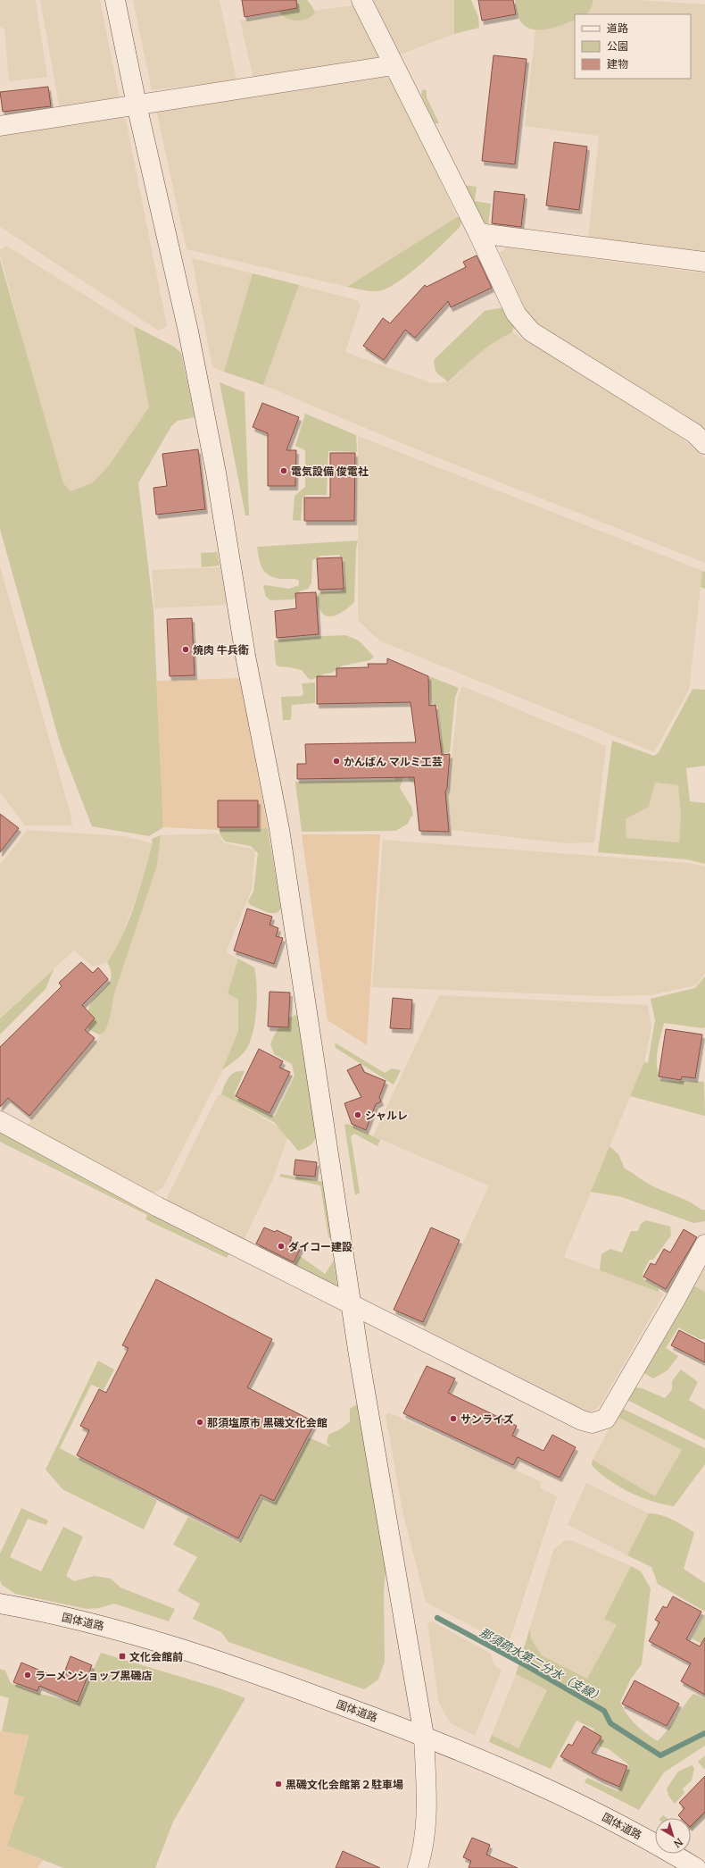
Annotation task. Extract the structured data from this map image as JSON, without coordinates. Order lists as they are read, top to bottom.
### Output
{
  "streets": {
    "street": ["国体道路"]
  },
  "water": ["那須疏水第二分水（支線）"],
  "places": {
    "other": [
      "電気設備 俊電社",
      "焼肉 牛兵衛",
      "かんばん マルミ工芸",
      "シャルレ",
      "ダイコー建設",
      "サンライズ",
      "那須塩原市 黒磯文化会館",
      "ラーメンショップ黒磯店",
      "黒磯文化会館第２駐車場"
    ],
    "transit": ["文化会館前"]
  },
  "legend": ["道路", "公園", "建物"],
  "north": "bottom right"
}
